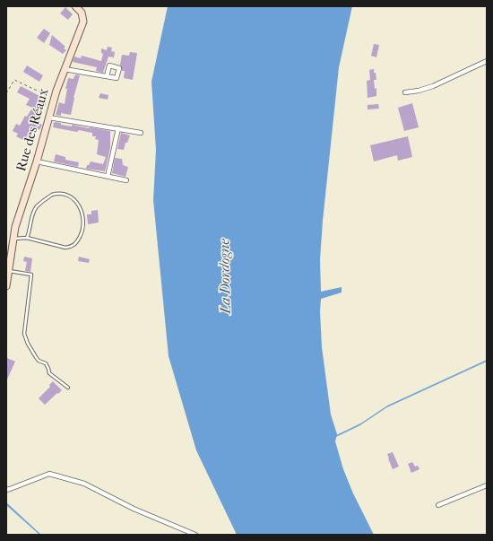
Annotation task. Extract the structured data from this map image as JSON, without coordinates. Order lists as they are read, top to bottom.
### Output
{
  "streets": {
    "street": ["Rue des Réaux"]
  },
  "water": ["La Dordogne"]
}
